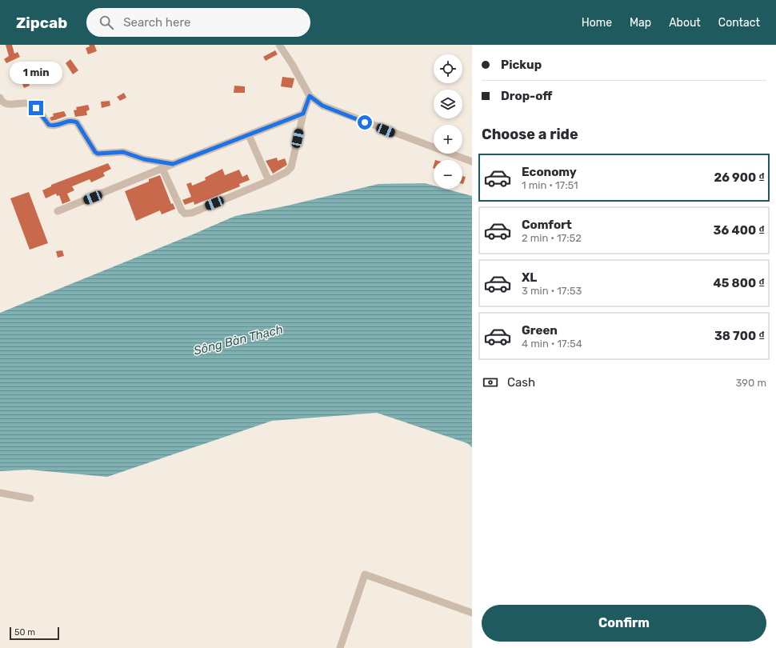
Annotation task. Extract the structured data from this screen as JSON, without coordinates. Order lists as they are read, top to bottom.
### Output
{
  "water": ["Sông Bàn Thạch"],
  "scale_bar": "50 m",
  "page": {
    "header": "Zipcab",
    "search": "Search here",
    "nav": [
      "Home",
      "Map",
      "About",
      "Contact"
    ],
    "banner": ["Pickup", "Drop-off"],
    "map_buttons": ["+", "−"],
    "bubble": "1 min",
    "heading": "Choose a ride",
    "list": [
      {
        "name": "Economy",
        "note": "1 min · 17:51",
        "value": "26 900 ₫"
      },
      {
        "name": "Comfort",
        "note": "2 min · 17:52",
        "value": "36 400 ₫"
      },
      {
        "name": "XL",
        "note": "3 min · 17:53",
        "value": "45 800 ₫"
      },
      {
        "name": "Green",
        "note": "4 min · 17:54",
        "value": "38 700 ₫"
      }
    ],
    "pay": ["Cash", "390 m"],
    "buttons": "Confirm",
    "scale": "50 m"
  }
}
